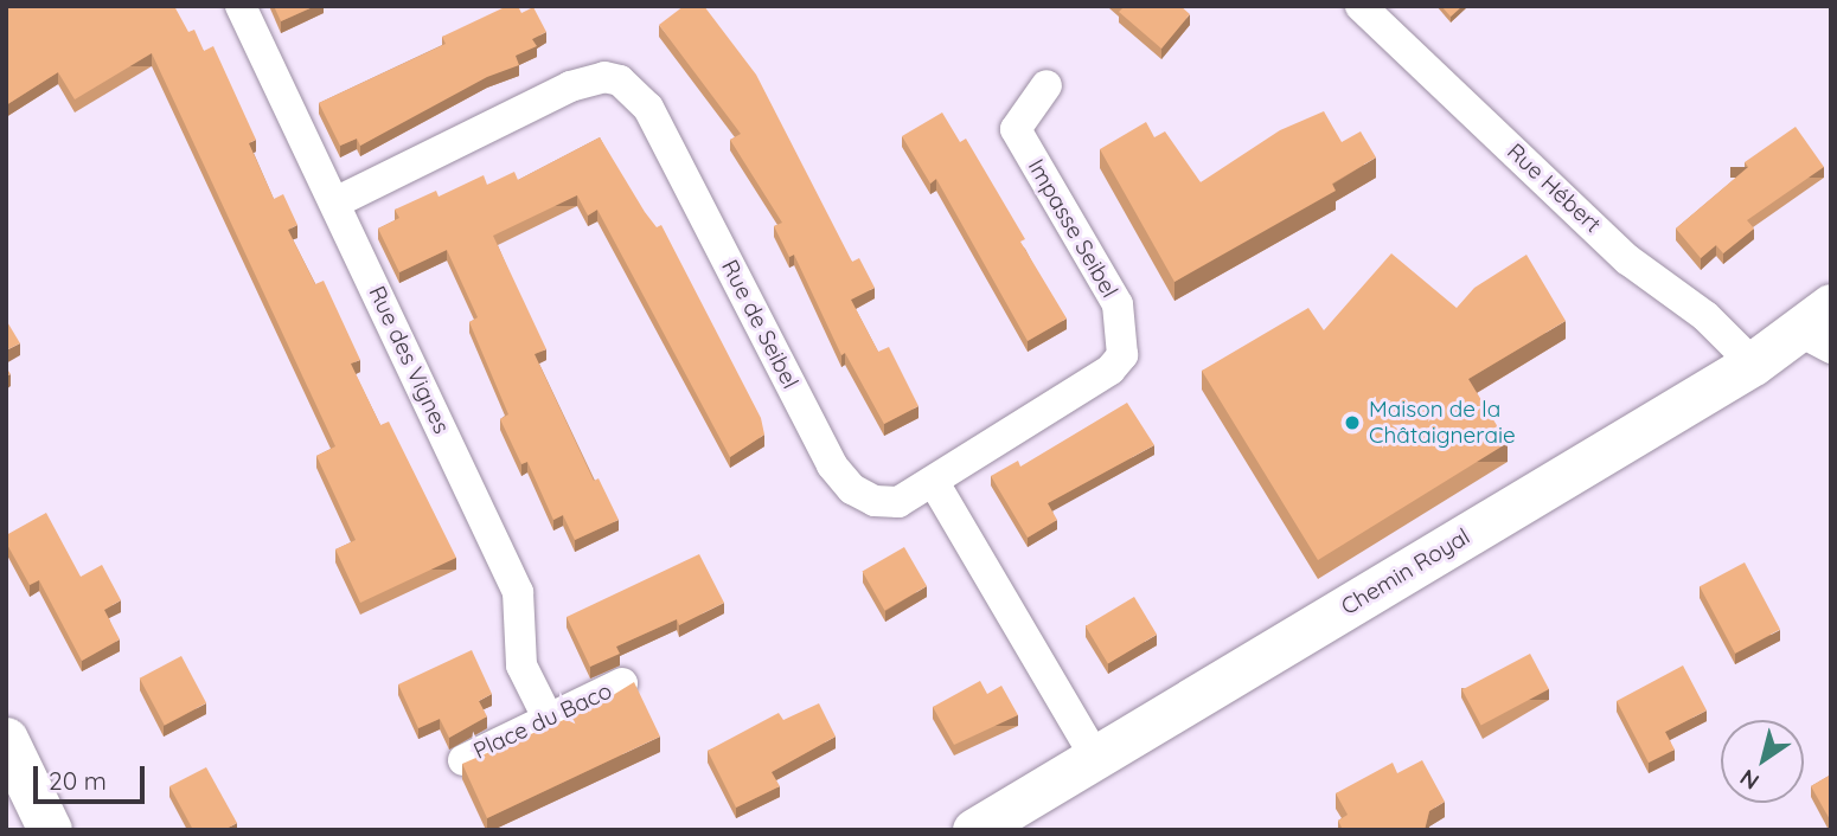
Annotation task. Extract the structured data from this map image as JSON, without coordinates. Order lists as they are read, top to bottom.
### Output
{
  "streets": {
    "street": [
      "Rue Hébert",
      "Impasse Seibel",
      "Rue de Seibel",
      "Rue des Vignes",
      "Chemin Royal",
      "Place du Baco"
    ]
  },
  "crossings": [
    ["Rue Hébert", "Chemin Royal"],
    ["Impasse Seibel", "Rue de Seibel"],
    ["Rue de Seibel", "Rue des Vignes"],
    ["Rue des Vignes", "Place du Baco"]
  ],
  "places": ["Maison de la Châtaigneraie"],
  "scale_bar": "20 m",
  "north": "bottom left"
}
